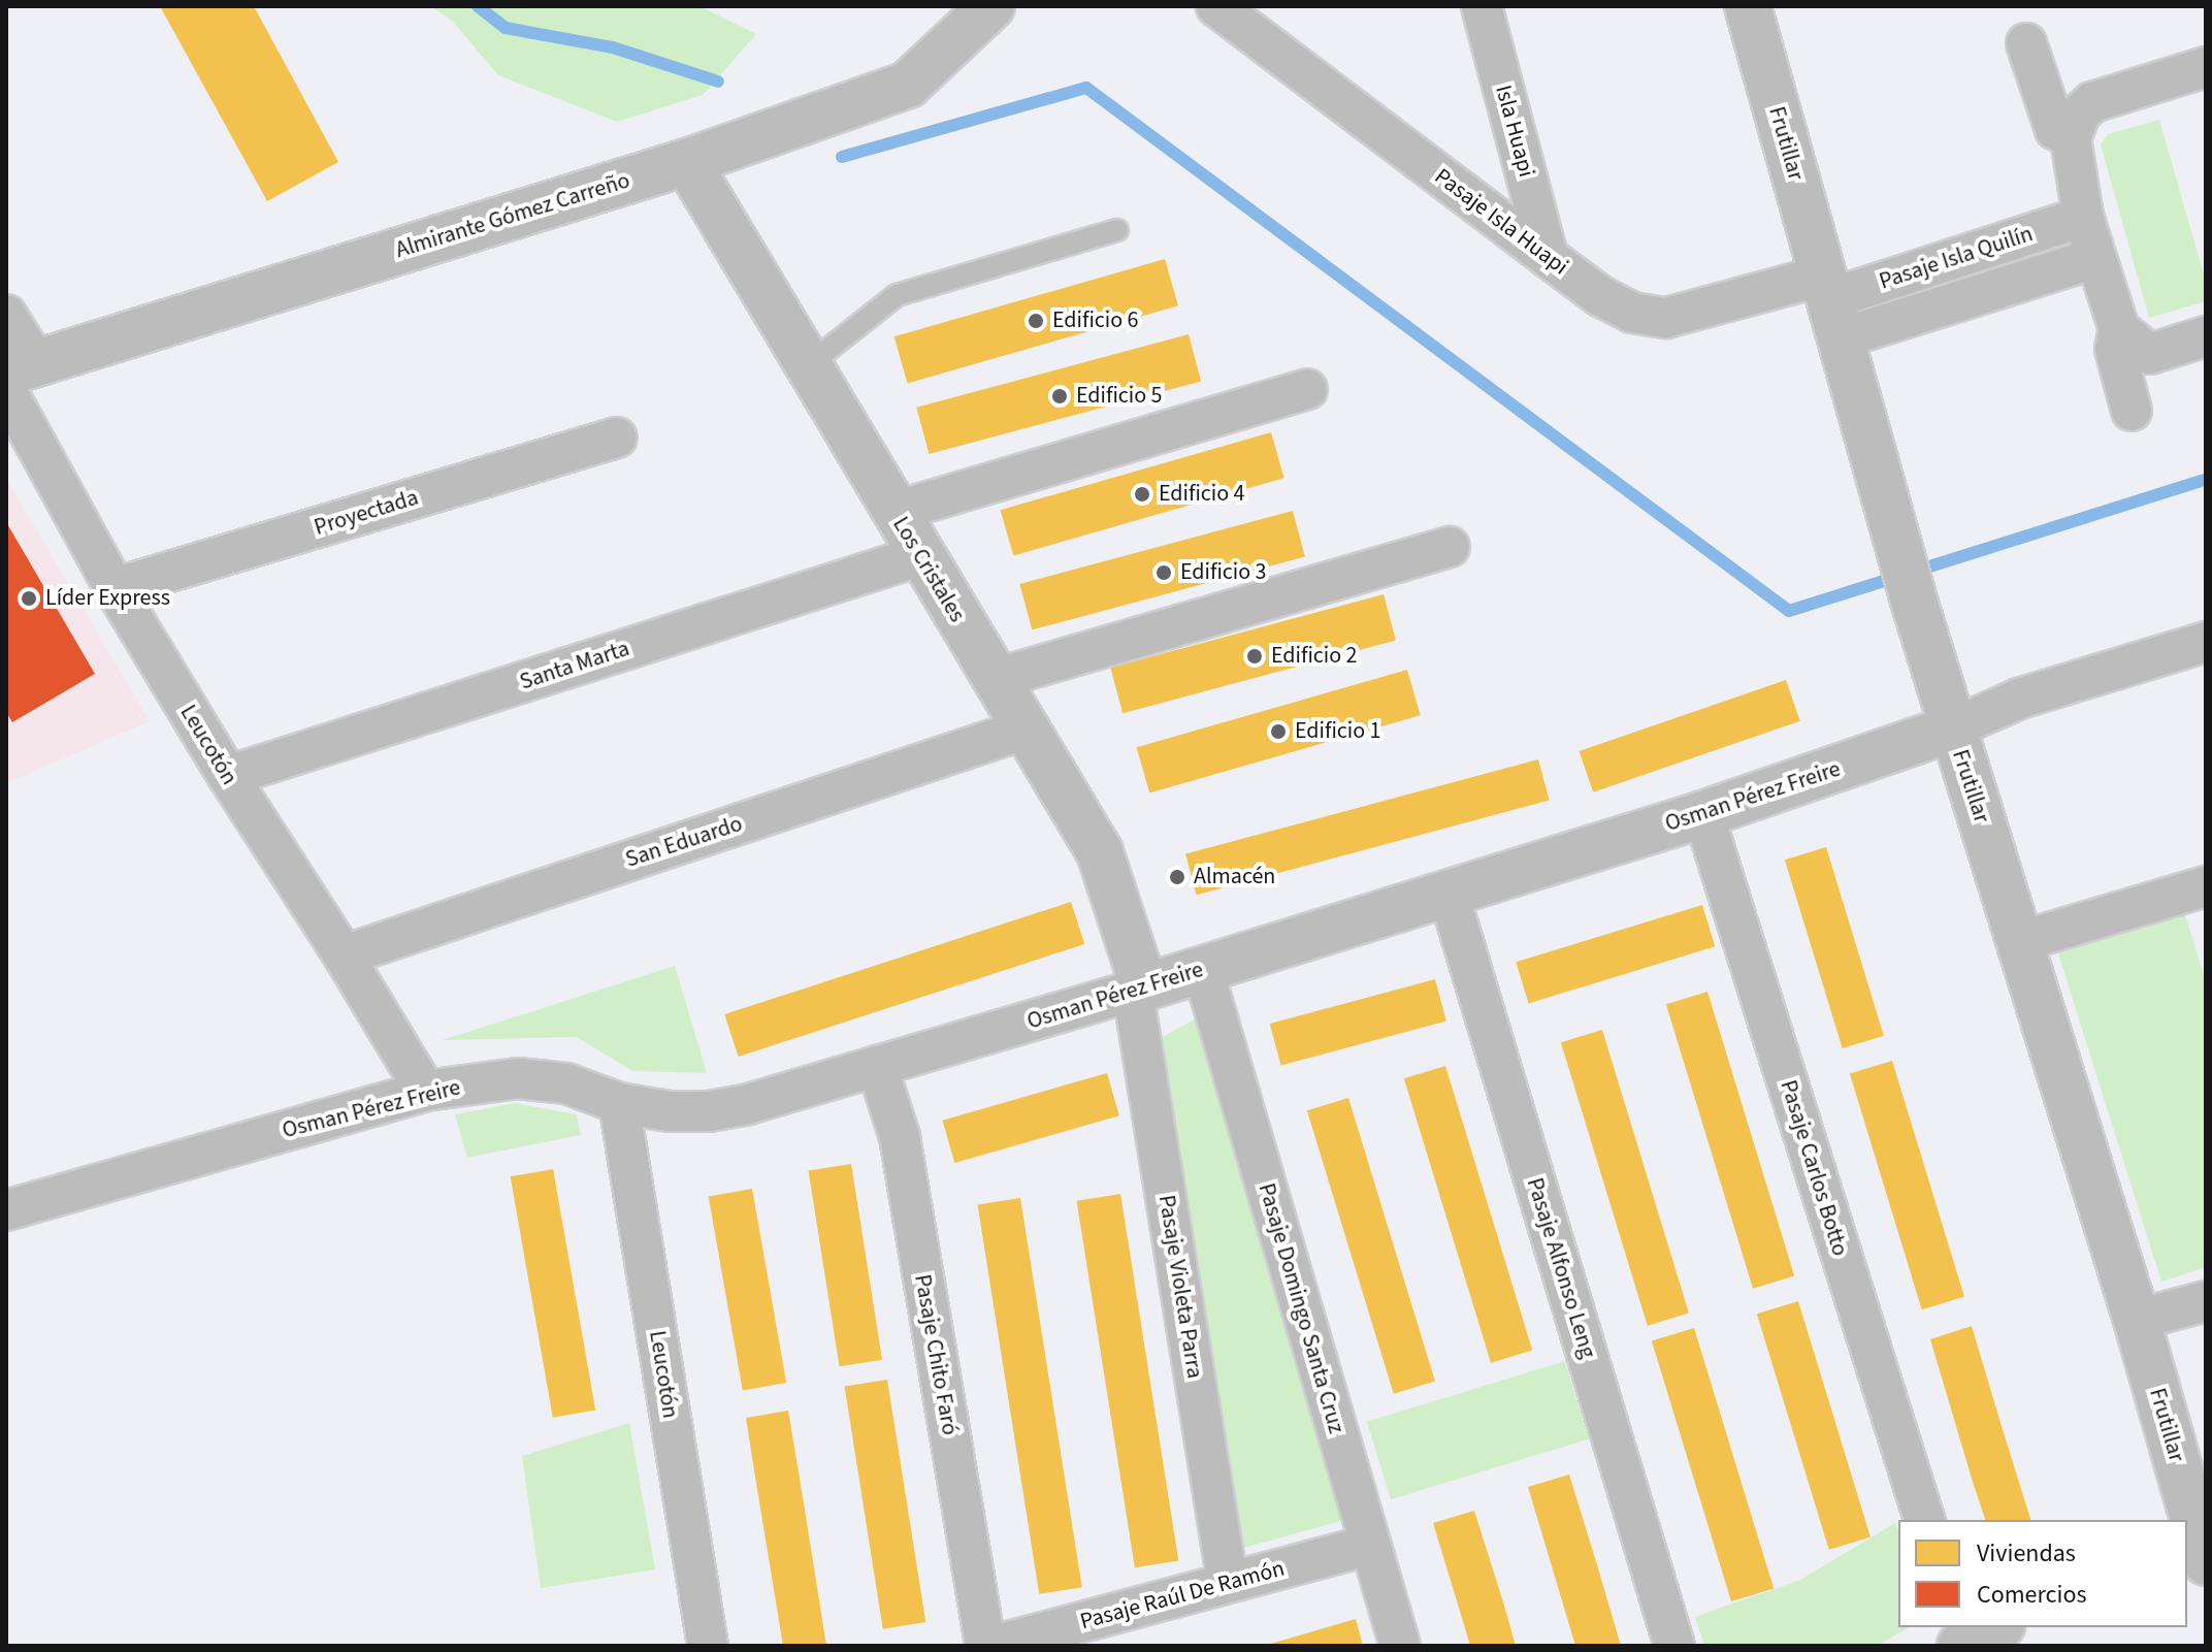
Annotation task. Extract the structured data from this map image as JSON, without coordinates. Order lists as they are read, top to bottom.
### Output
{
  "streets": {
    "street": [
      "Isla Huapi",
      "Frutillar",
      "Almirante Gómez Carreño",
      "Pasaje Isla Huapi",
      "Pasaje Isla Quilín",
      "Proyectada",
      "Los Cristales",
      "Santa Marta",
      "Leucotón",
      "Osman Pérez Freire",
      "San Eduardo",
      "Pasaje Carlos Botto",
      "Pasaje Alfonso Leng",
      "Pasaje Violeta Parra",
      "Pasaje Domingo Santa Cruz",
      "Pasaje Chito Faró",
      "Pasaje Raúl De Ramón"
    ]
  },
  "crossings": [
    ["Isla Huapi", "Pasaje Isla Huapi"],
    ["Frutillar", "Pasaje Isla Huapi"],
    ["Frutillar", "Pasaje Isla Quilín"],
    ["Frutillar", "Osman Pérez Freire"],
    ["Almirante Gómez Carreño", "Los Cristales"],
    ["Almirante Gómez Carreño", "Leucotón"],
    ["Pasaje Isla Huapi", "Pasaje Isla Quilín"],
    ["Proyectada", "Leucotón"],
    ["Los Cristales", "Santa Marta"],
    ["Los Cristales", "Osman Pérez Freire"],
    ["Los Cristales", "San Eduardo"],
    ["Los Cristales", "Pasaje Violeta Parra"],
    ["Santa Marta", "Leucotón"],
    ["Leucotón", "Osman Pérez Freire"],
    ["Leucotón", "San Eduardo"],
    ["Osman Pérez Freire", "Pasaje Carlos Botto"],
    ["Osman Pérez Freire", "Pasaje Alfonso Leng"],
    ["Osman Pérez Freire", "Pasaje Violeta Parra"],
    ["Osman Pérez Freire", "Pasaje Domingo Santa Cruz"],
    ["Osman Pérez Freire", "Pasaje Chito Faró"],
    ["Pasaje Violeta Parra", "Pasaje Raúl De Ramón"],
    ["Pasaje Domingo Santa Cruz", "Pasaje Raúl De Ramón"]
  ],
  "places": [
    "Edificio 6",
    "Edificio 5",
    "Edificio 4",
    "Edificio 3",
    "Líder Express",
    "Edificio 2",
    "Edificio 1",
    "Almacén"
  ],
  "legend": ["Viviendas", "Comercios"]
}
